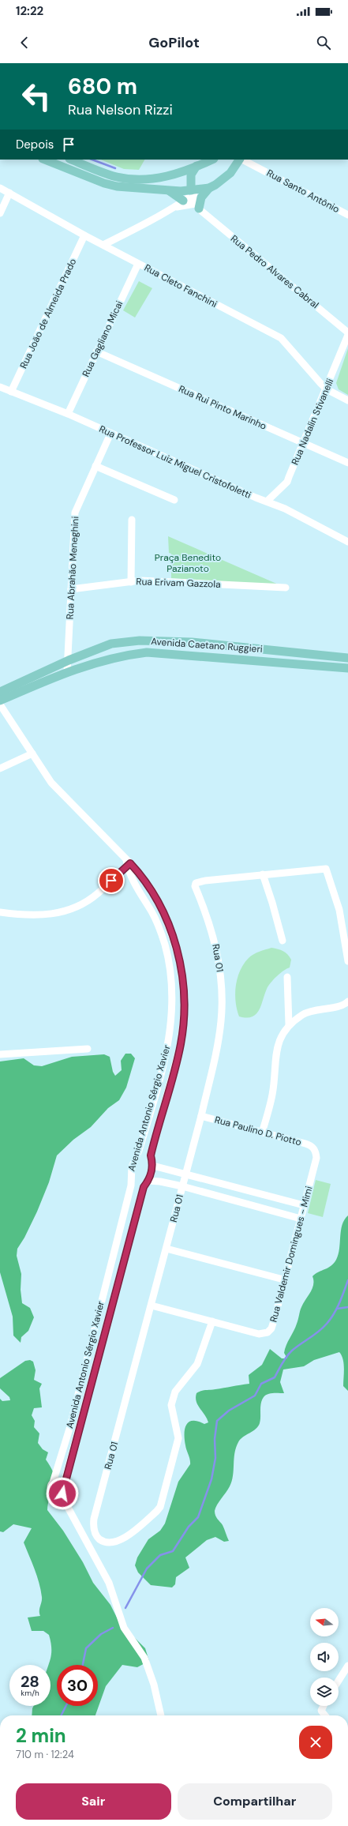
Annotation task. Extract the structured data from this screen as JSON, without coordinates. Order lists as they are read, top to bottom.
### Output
{
  "streets": {
    "main road": ["Avenida Caetano Ruggieri"],
    "street": [
      "Rua Santo Antônio",
      "Rua Pedro Alvares Cabral",
      "Rua Cleto Fanchini",
      "Rua João de Almeida Prado",
      "Rua Gagliano Micai",
      "Rua Rui Pinto Marinho",
      "Rua Nadalin Stivanelli",
      "Rua Professor Luiz Miguel Cristofoletti",
      "Rua Abrahão Meneghini",
      "Rua Erivam Gazzola",
      "Rua 01",
      "Avenida Antonio Sérgio Xavier",
      "Rua Paulino D. Piotto",
      "Rua Valdemir Domingues - Mimi"
    ]
  },
  "crossings": [
    ["Rua Cleto Fanchini", "Rua João de Almeida Prado"],
    ["Rua Cleto Fanchini", "Rua Gagliano Micai"],
    ["Rua Cleto Fanchini", "Rua Nadalin Stivanelli"],
    ["Rua João de Almeida Prado", "Rua Professor Luiz Miguel Cristofoletti"],
    ["Rua Gagliano Micai", "Rua Rui Pinto Marinho"],
    ["Rua Gagliano Micai", "Rua Professor Luiz Miguel Cristofoletti"],
    ["Rua Rui Pinto Marinho", "Rua Nadalin Stivanelli"],
    ["Rua Nadalin Stivanelli", "Rua Professor Luiz Miguel Cristofoletti"],
    ["Rua Professor Luiz Miguel Cristofoletti", "Rua Abrahão Meneghini"],
    ["Rua Abrahão Meneghini", "Rua Erivam Gazzola"],
    ["Rua Abrahão Meneghini", "Avenida Caetano Ruggieri"],
    ["Rua 01", "Rua Paulino D. Piotto"],
    ["Rua 01", "Rua Valdemir Domingues - Mimi"],
    ["Rua Paulino D. Piotto", "Rua Valdemir Domingues - Mimi"]
  ],
  "parks": ["Praça Benedito Pazianoto"],
  "north": "left",
  "page": {
    "status": "12:22",
    "header": "GoPilot",
    "turn": ["680 m", "Rua Nelson Rizzi"],
    "then": "Depois",
    "speed": "28 km/h",
    "limit": "30",
    "heading": ["2 min", "710 m · 12:24"],
    "buttons": ["Sair", "Compartilhar"]
  }
}
